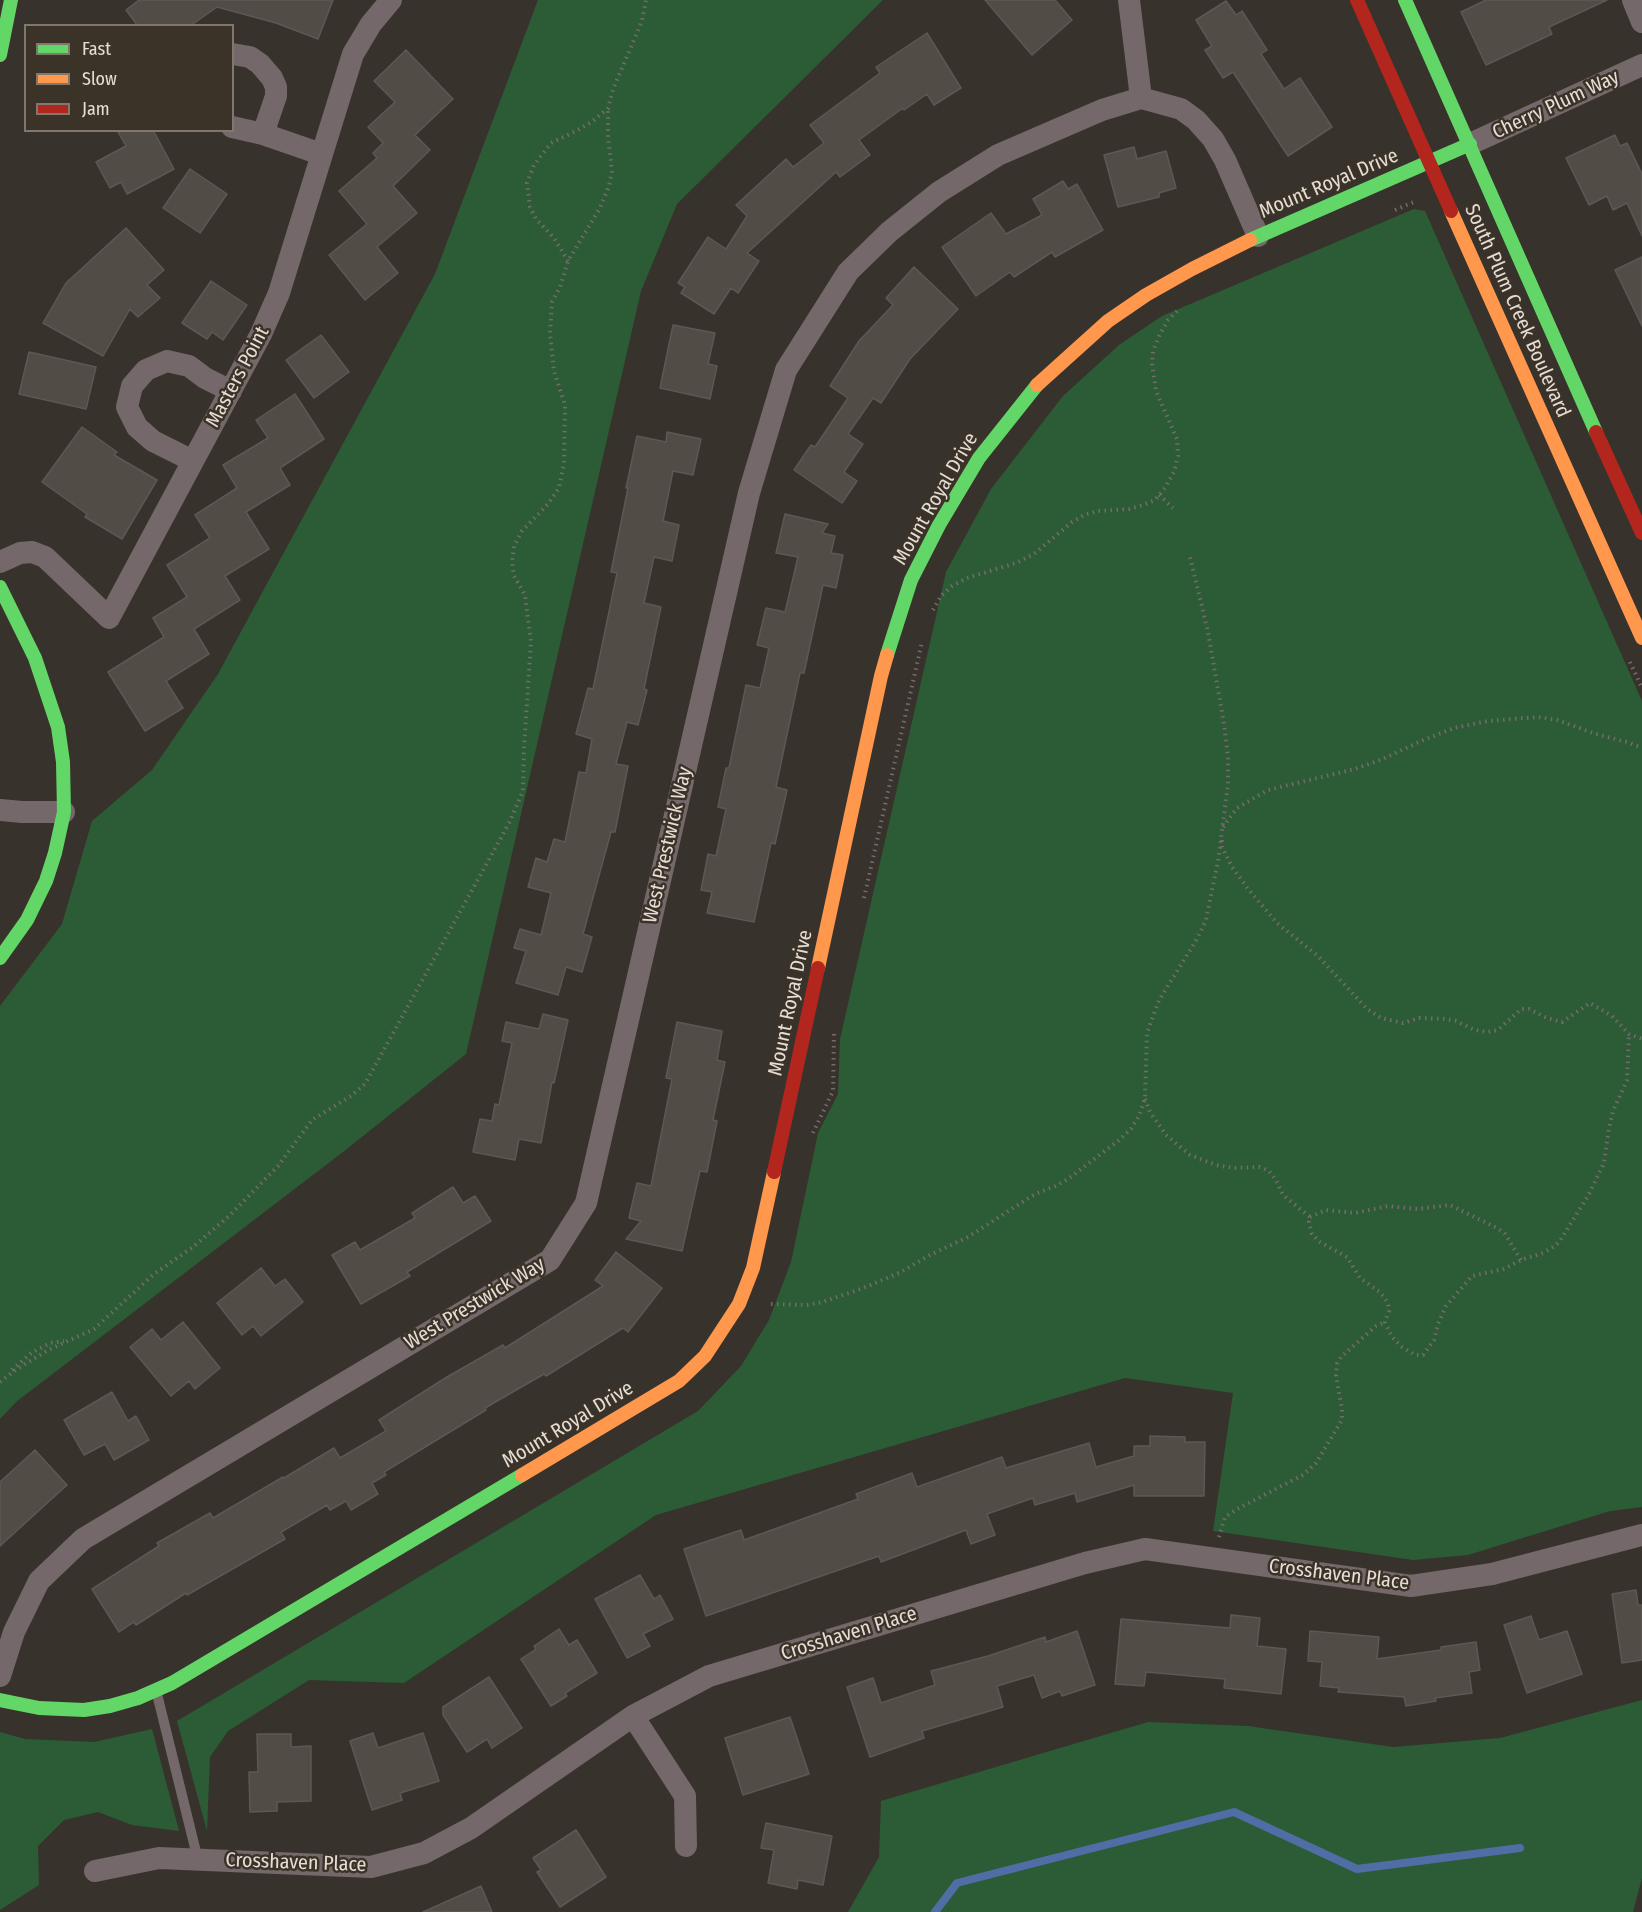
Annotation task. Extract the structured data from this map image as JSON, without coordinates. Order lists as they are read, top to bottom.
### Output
{
  "streets": {
    "street": [
      "Cherry Plum Way",
      "Mount Royal Drive",
      "South Plum Creek Boulevard",
      "Masters Point",
      "West Prestwick Way",
      "Crosshaven Place"
    ]
  },
  "crossings": [
    ["Cherry Plum Way", "Mount Royal Drive"],
    ["Cherry Plum Way", "South Plum Creek Boulevard"],
    ["Mount Royal Drive", "South Plum Creek Boulevard"]
  ],
  "legend": ["Fast", "Slow", "Jam"]
}
